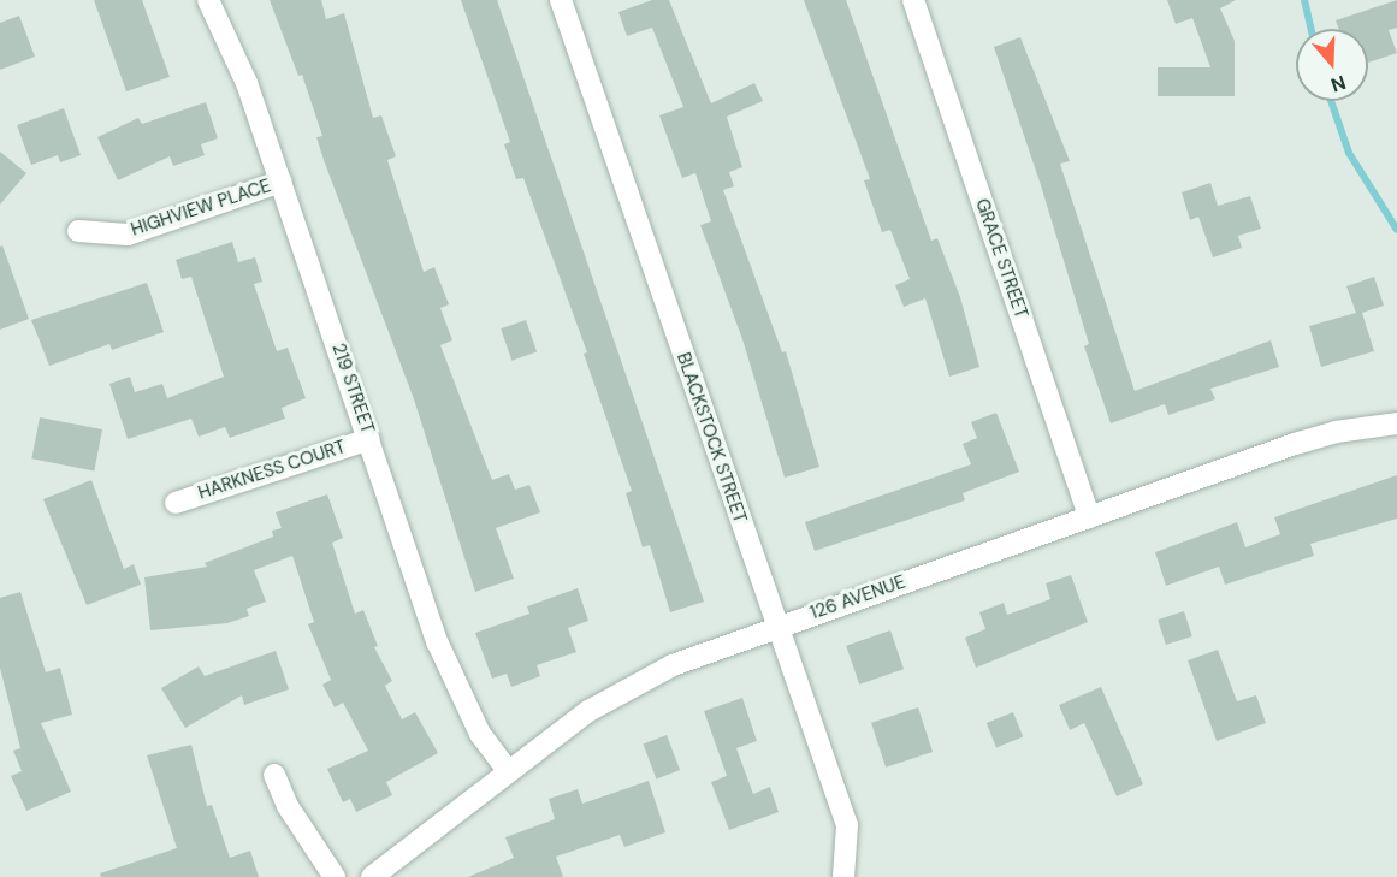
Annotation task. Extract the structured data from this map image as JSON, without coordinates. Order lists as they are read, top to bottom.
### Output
{
  "streets": {
    "street": [
      "HIGHVIEW PLACE",
      "GRACE STREET",
      "219 STREET",
      "BLACKSTOCK STREET",
      "HARKNESS COURT",
      "126 AVENUE"
    ]
  },
  "crossings": [
    ["HIGHVIEW PLACE", "219 STREET"],
    ["GRACE STREET", "126 AVENUE"],
    ["219 STREET", "HARKNESS COURT"],
    ["219 STREET", "126 AVENUE"],
    ["BLACKSTOCK STREET", "126 AVENUE"]
  ],
  "north": "bottom"
}
